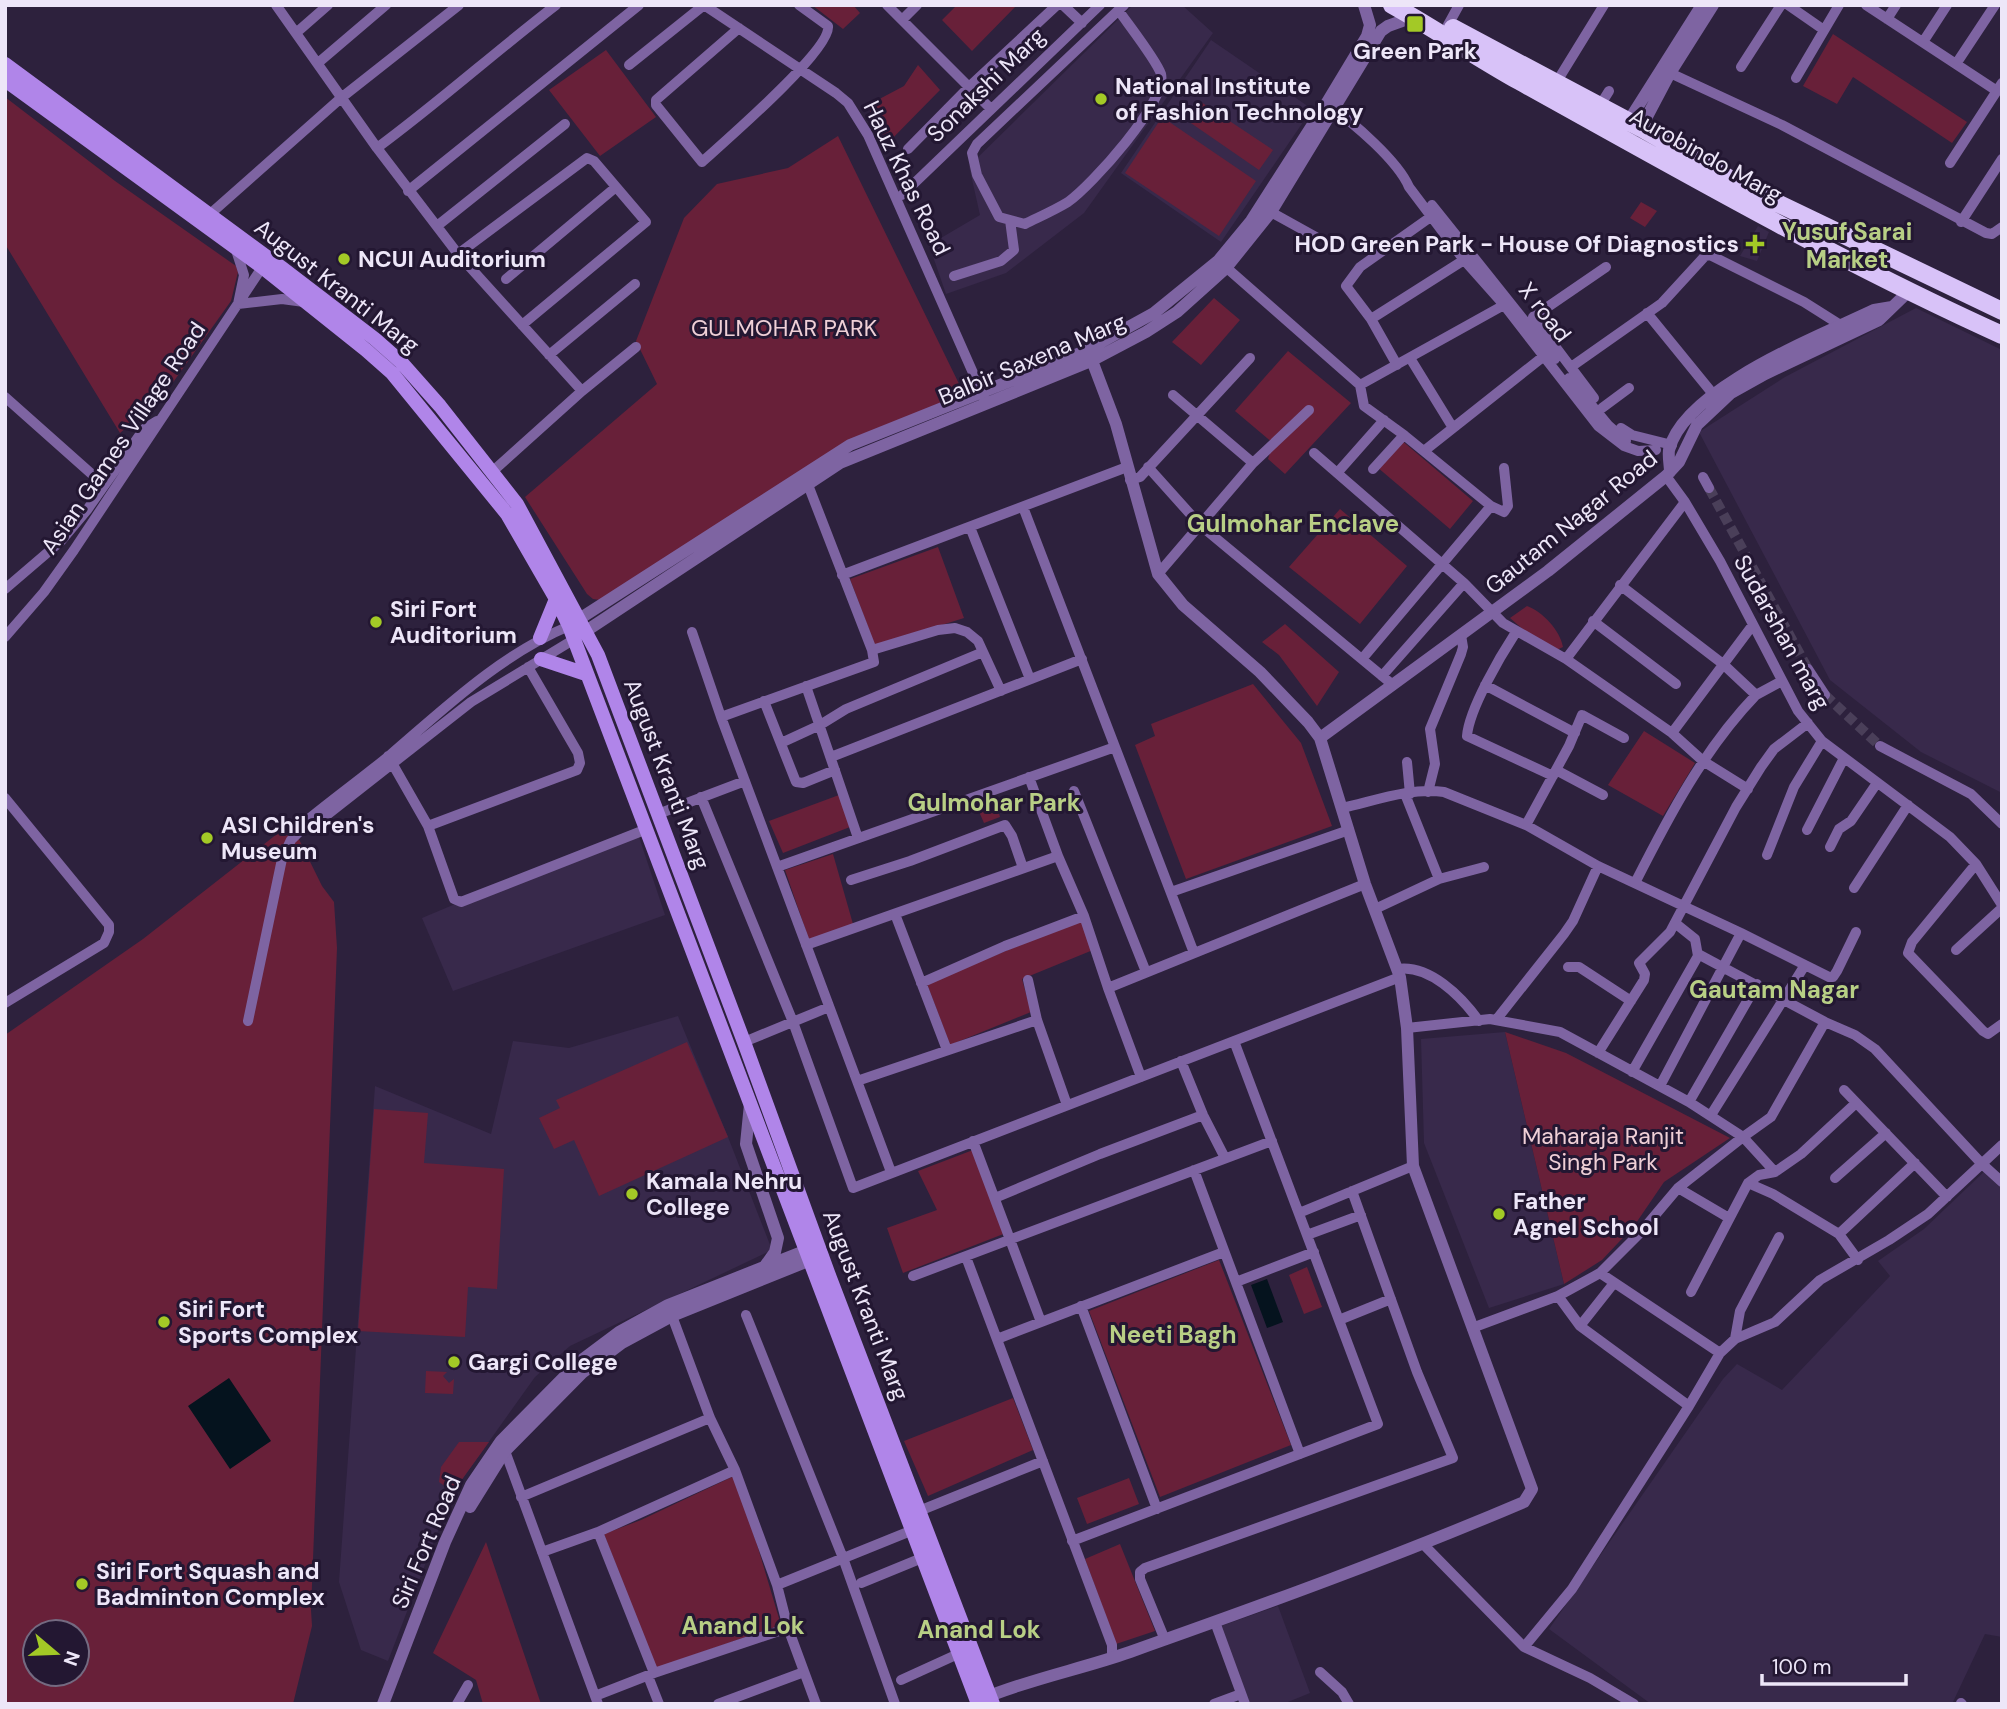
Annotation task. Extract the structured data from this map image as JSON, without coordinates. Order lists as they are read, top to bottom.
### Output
{
  "streets": {
    "highway": ["Aurobindo Marg"],
    "main road": ["August Kranti Marg"],
    "street": [
      "Sonakshi Marg",
      "Hauz Khas Road",
      "X road",
      "Balbir Saxena Marg",
      "Asian Games Village Road",
      "Gautam Nagar Road",
      "Sudarshan marg",
      "Siri Fort Road"
    ]
  },
  "crossings": [
    ["Aurobindo Marg", "Balbir Saxena Marg"],
    ["Aurobindo Marg", "Gautam Nagar Road"],
    ["Hauz Khas Road", "Balbir Saxena Marg"],
    ["August Kranti Marg", "Balbir Saxena Marg"],
    ["August Kranti Marg", "Asian Games Village Road"],
    ["August Kranti Marg", "Siri Fort Road"],
    ["Gautam Nagar Road", "Sudarshan marg"]
  ],
  "districts": [
    "Yusuf Sarai Market",
    "Gulmohar Enclave",
    "Gulmohar Park",
    "Gautam Nagar",
    "Neeti Bagh",
    "Anand Lok",
    "Anand Lok"
  ],
  "parks": ["GULMOHAR PARK", "Maharaja Ranjit Singh Park"],
  "places": {
    "transit": ["Green Park"],
    "other": [
      "National Institute of Fashion Technology",
      "NCUI Auditorium",
      "Siri Fort Auditorium",
      "ASI Children's Museum",
      "Kamala Nehru College",
      "Father Agnel School",
      "Siri Fort Sports Complex",
      "Gargi College",
      "Siri Fort Squash and Badminton Complex"
    ],
    "health": ["HOD Green Park - House Of Diagnostics"]
  },
  "scale_bar": "100 m",
  "north": "right"
}
